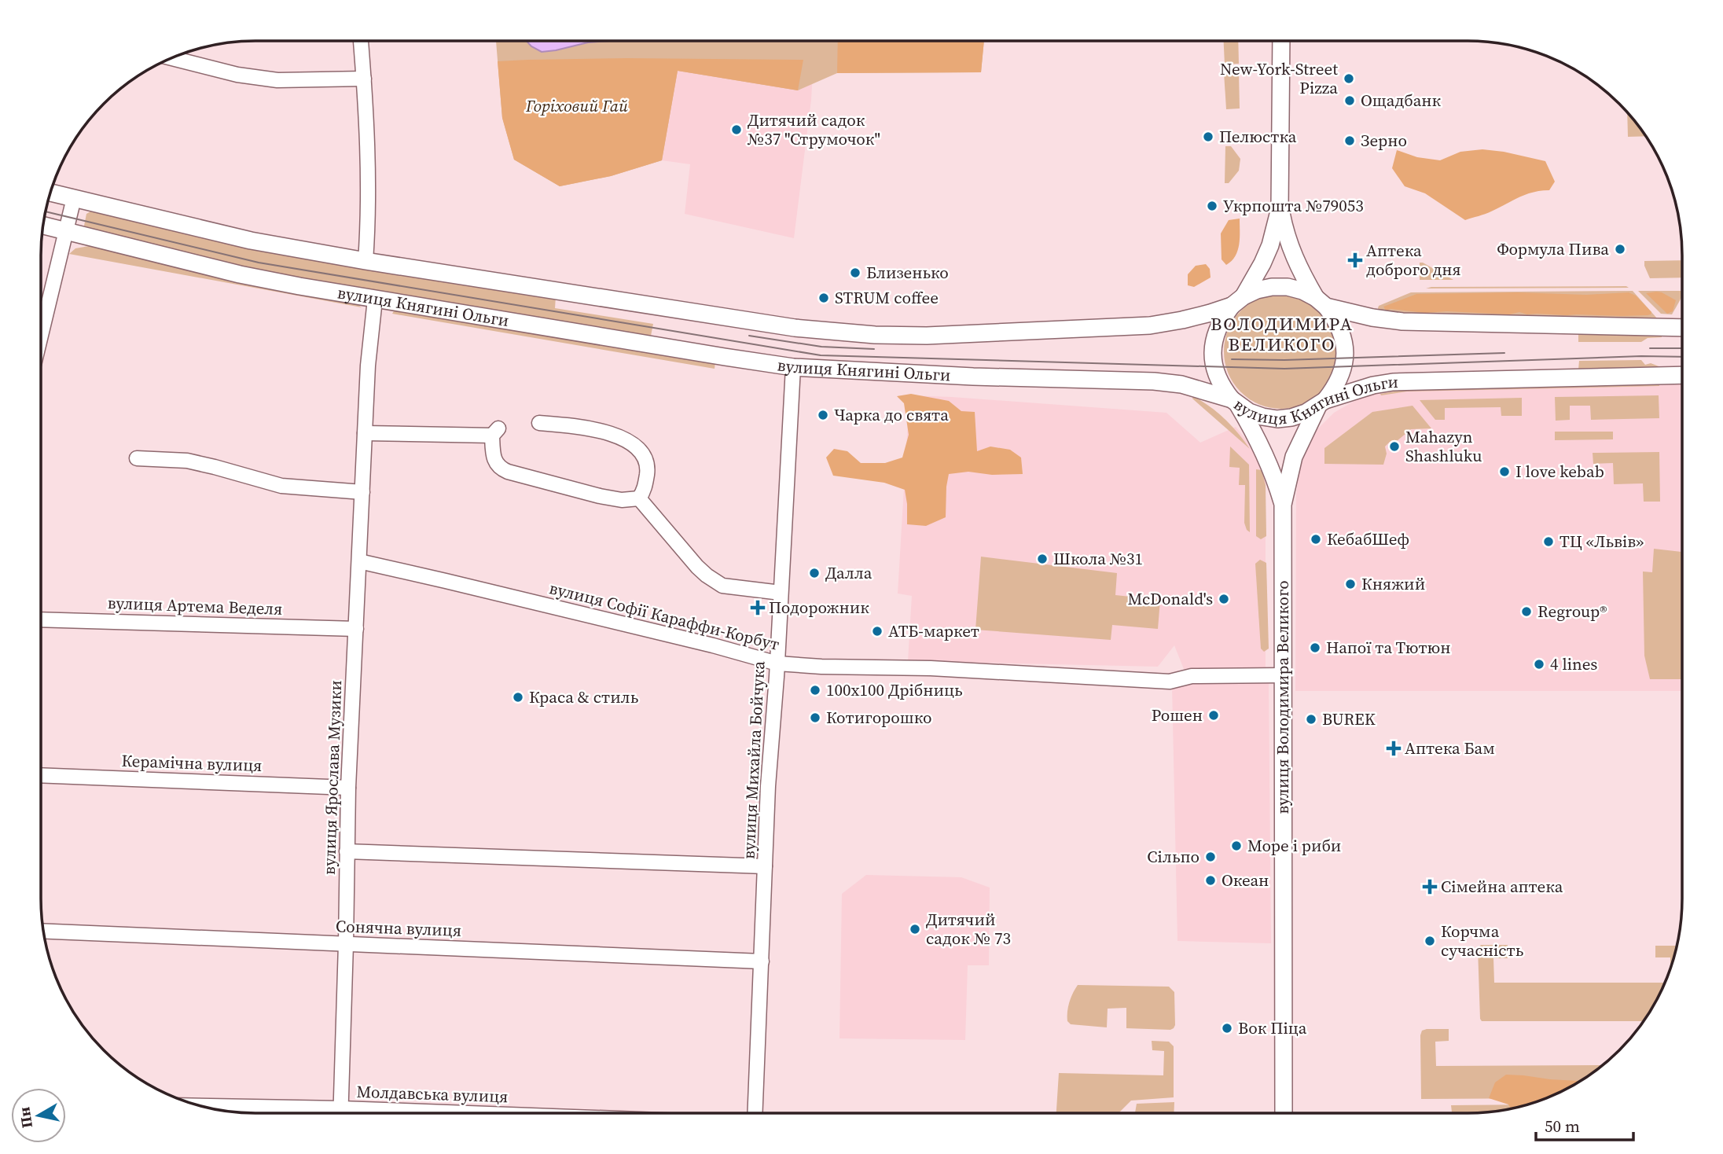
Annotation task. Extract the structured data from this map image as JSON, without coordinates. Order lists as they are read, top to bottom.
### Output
{
  "streets": {
    "main road": ["вулиця Княгині Ольги", "вулиця Володимира Великого"],
    "street": [
      "вулиця Артема Веделя",
      "вулиця Софії Караффи-Корбут",
      "вулиця Михайла Бойчука",
      "Керамічна вулиця",
      "вулиця Ярослава Музики",
      "Сонячна вулиця",
      "Молдавська вулиця"
    ]
  },
  "crossings": [
    ["вулиця Княгині Ольги", "вулиця Володимира Великого"],
    ["вулиця Княгині Ольги", "вулиця Михайла Бойчука"],
    ["вулиця Княгині Ольги", "вулиця Ярослава Музики"],
    ["вулиця Артема Веделя", "вулиця Ярослава Музики"],
    ["вулиця Софії Караффи-Корбут", "вулиця Володимира Великого"],
    ["вулиця Софії Караффи-Корбут", "вулиця Михайла Бойчука"],
    ["вулиця Софії Караффи-Корбут", "вулиця Ярослава Музики"],
    ["вулиця Михайла Бойчука", "Сонячна вулиця"],
    ["Керамічна вулиця", "вулиця Ярослава Музики"],
    ["вулиця Ярослава Музики", "Сонячна вулиця"]
  ],
  "districts": ["ВОЛОДИМИРА ВЕЛИКОГО"],
  "parks": ["Горіховий Гай"],
  "places": {
    "other": [
      "New-York-Street Pizza",
      "Ощадбанк",
      "Дитячий садок №37 \"Струмочок\"",
      "Пелюстка",
      "Зерно",
      "Укрпошта №79053",
      "Формула Пива",
      "Близенько",
      "STRUM coffee",
      "Чарка до свята",
      "Mahazyn Shashluku",
      "I love kebab",
      "КебабШеф",
      "ТЦ «Львів»",
      "Школа №31",
      "Далла",
      "Княжий",
      "McDonald's",
      "Regroup®",
      "АТБ-маркет",
      "Напої та Тютюн",
      "4 lines",
      "100х100 Дрібниць",
      "Краса & стиль",
      "Рошен",
      "Котигорошко",
      "BUREK",
      "Море і риби",
      "Сільпо",
      "Океан",
      "Дитячий садок № 73",
      "Корчма сучасність",
      "Вок Піца"
    ],
    "health": [
      "Аптека доброго дня",
      "Подорожник",
      "Аптека Бам",
      "Сімейна аптека"
    ]
  },
  "scale_bar": "50 m",
  "north": "left"
}
